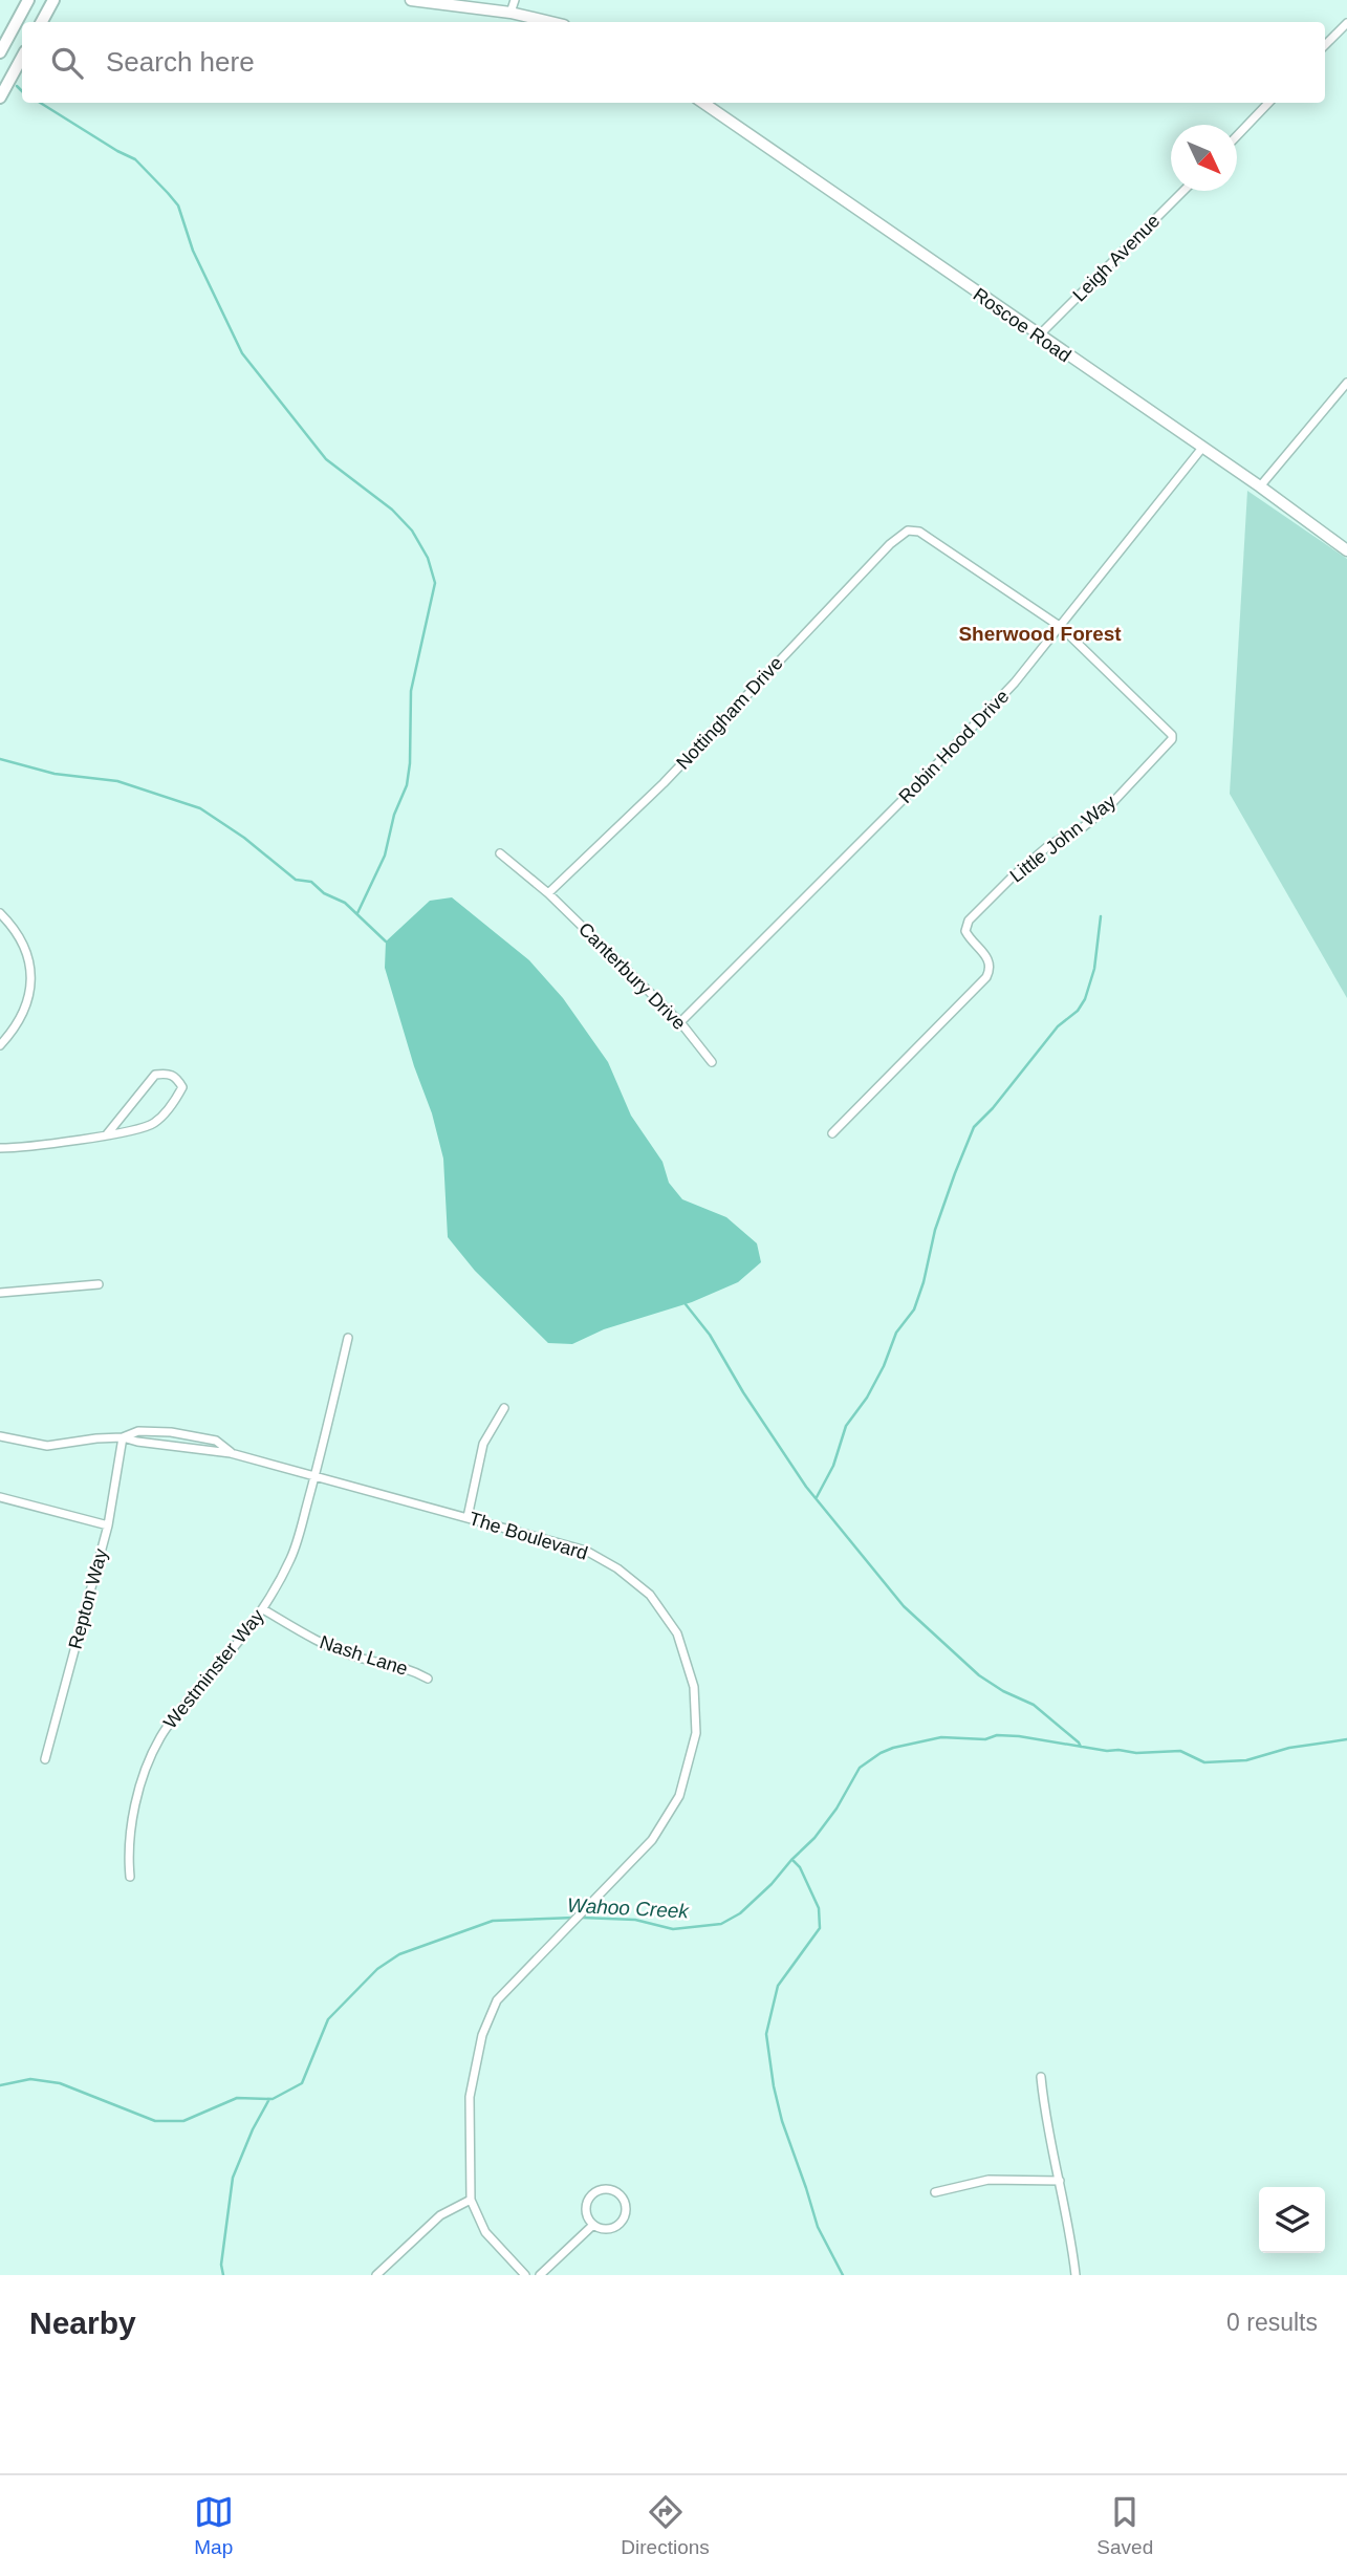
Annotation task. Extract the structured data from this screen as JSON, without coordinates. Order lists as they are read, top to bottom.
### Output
{
  "streets": {
    "main road": ["Roscoe Road"],
    "street": [
      "Leigh Avenue",
      "Nottingham Drive",
      "Robin Hood Drive",
      "Little John Way",
      "Canterbury Drive",
      "The Boulevard",
      "Repton Way",
      "Nash Lane",
      "Westminster Way"
    ]
  },
  "crossings": [
    ["Leigh Avenue", "Roscoe Road"],
    ["Roscoe Road", "Robin Hood Drive"],
    ["Nottingham Drive", "Robin Hood Drive"],
    ["Nottingham Drive", "Little John Way"],
    ["Nottingham Drive", "Canterbury Drive"],
    ["Robin Hood Drive", "Little John Way"],
    ["Robin Hood Drive", "Canterbury Drive"],
    ["The Boulevard", "Repton Way"],
    ["The Boulevard", "Westminster Way"],
    ["Nash Lane", "Westminster Way"]
  ],
  "districts": ["Sherwood Forest"],
  "water": ["Wahoo Creek"],
  "north": "bottom right",
  "page": {
    "search": "Search here",
    "heading": ["Nearby", "0 results"],
    "nav": ["Map", "Directions", "Saved"]
  }
}
